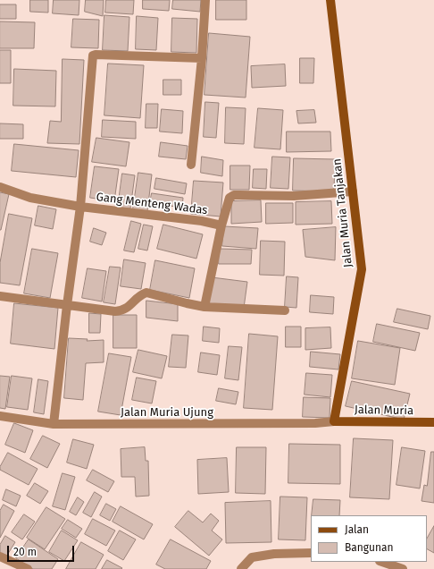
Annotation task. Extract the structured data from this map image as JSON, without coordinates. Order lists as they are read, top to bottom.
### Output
{
  "streets": {
    "street": [
      "Gang Menteng Wadas",
      "Jalan Muria Tanjakan",
      "Jalan Muria",
      "Jalan Muria Ujung"
    ]
  },
  "crossings": [
    ["Jalan Muria Tanjakan", "Jalan Muria"],
    ["Jalan Muria Tanjakan", "Jalan Muria Ujung"],
    ["Jalan Muria", "Jalan Muria Ujung"]
  ],
  "legend": ["Jalan", "Bangunan"],
  "scale_bar": "20 m"
}
